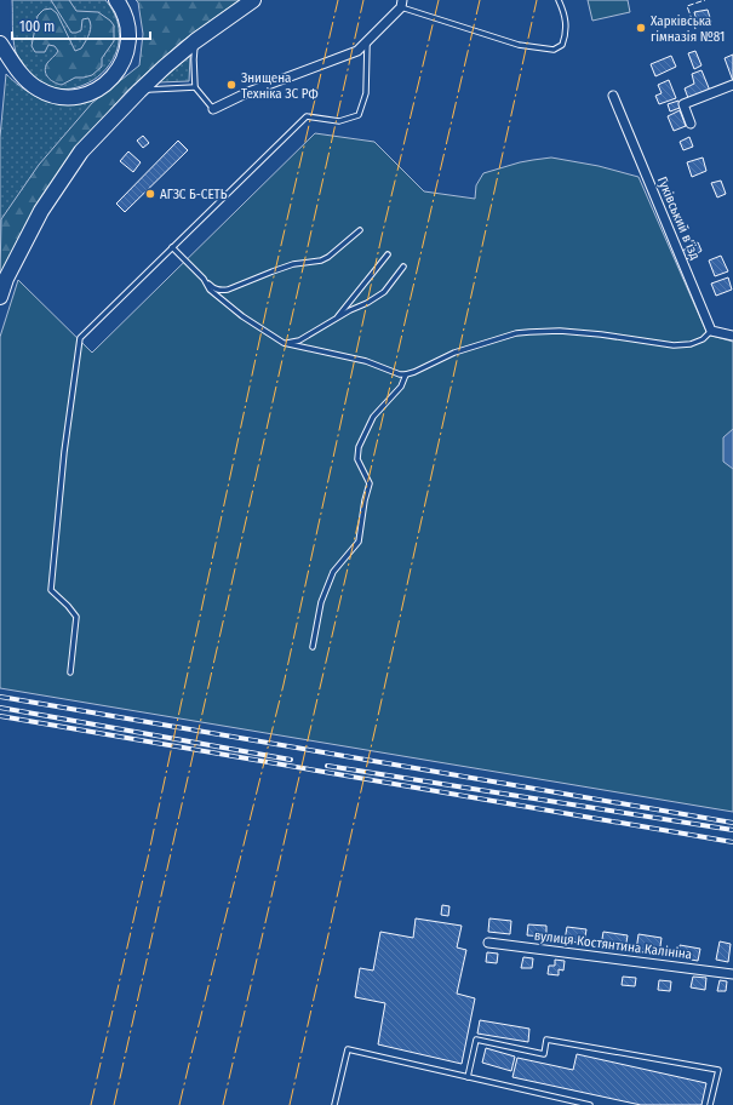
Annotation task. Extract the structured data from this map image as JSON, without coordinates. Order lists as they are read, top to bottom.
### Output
{
  "streets": {
    "street": ["Гуківський в’їзд", "вулиця Костянтина Калініна"]
  },
  "places": ["Харківська гімназія №81", "Знищена Техніка ЗС РФ", "АГЗС Б-СЕТЬ"],
  "scale_bar": "100 m"
}
